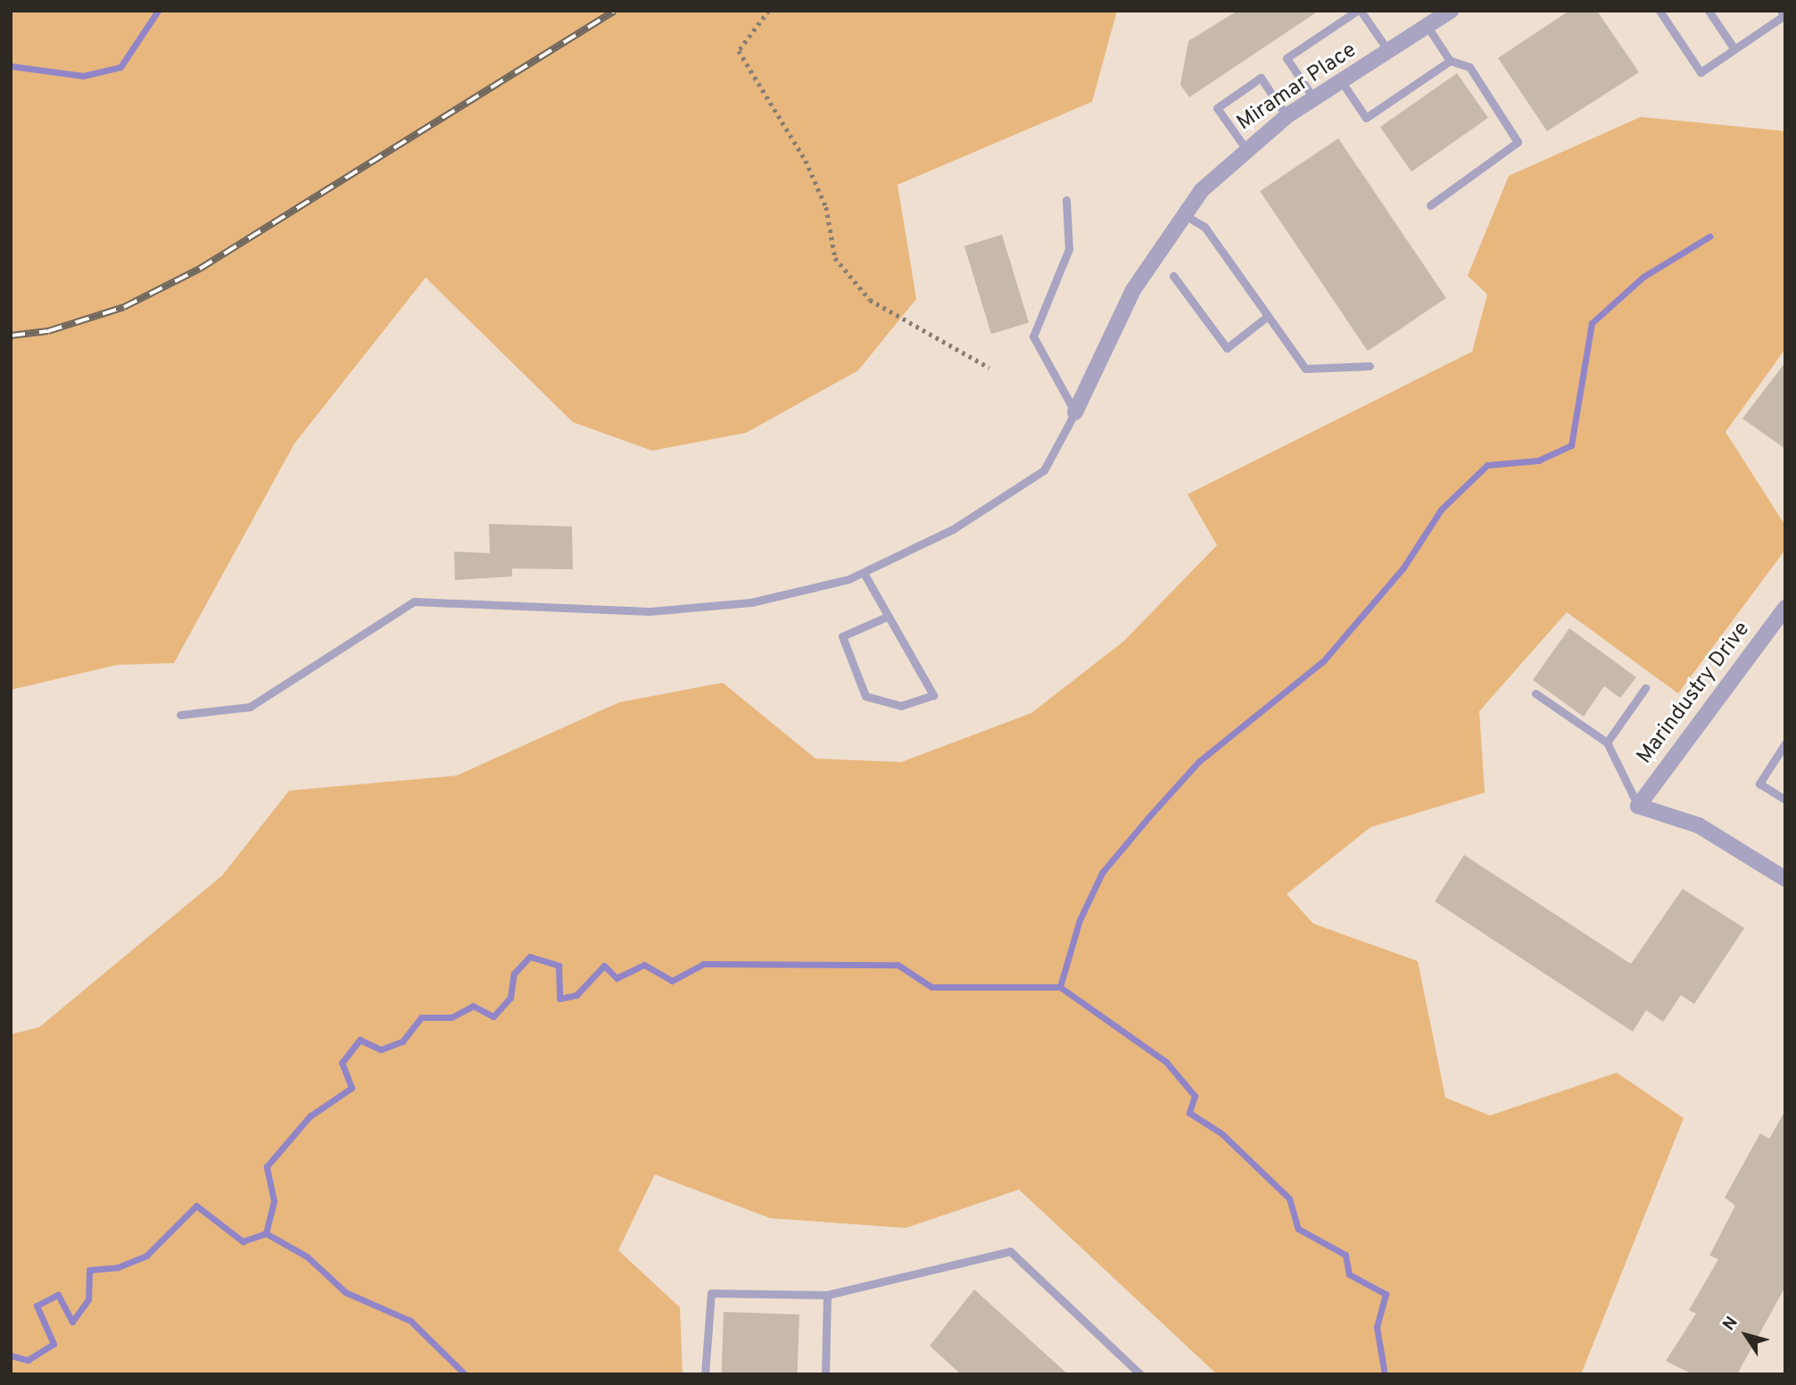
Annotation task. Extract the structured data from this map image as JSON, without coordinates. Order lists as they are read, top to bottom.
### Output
{
  "streets": {
    "street": ["Miramar Place", "Marindustry Drive"]
  },
  "north": "top left"
}
